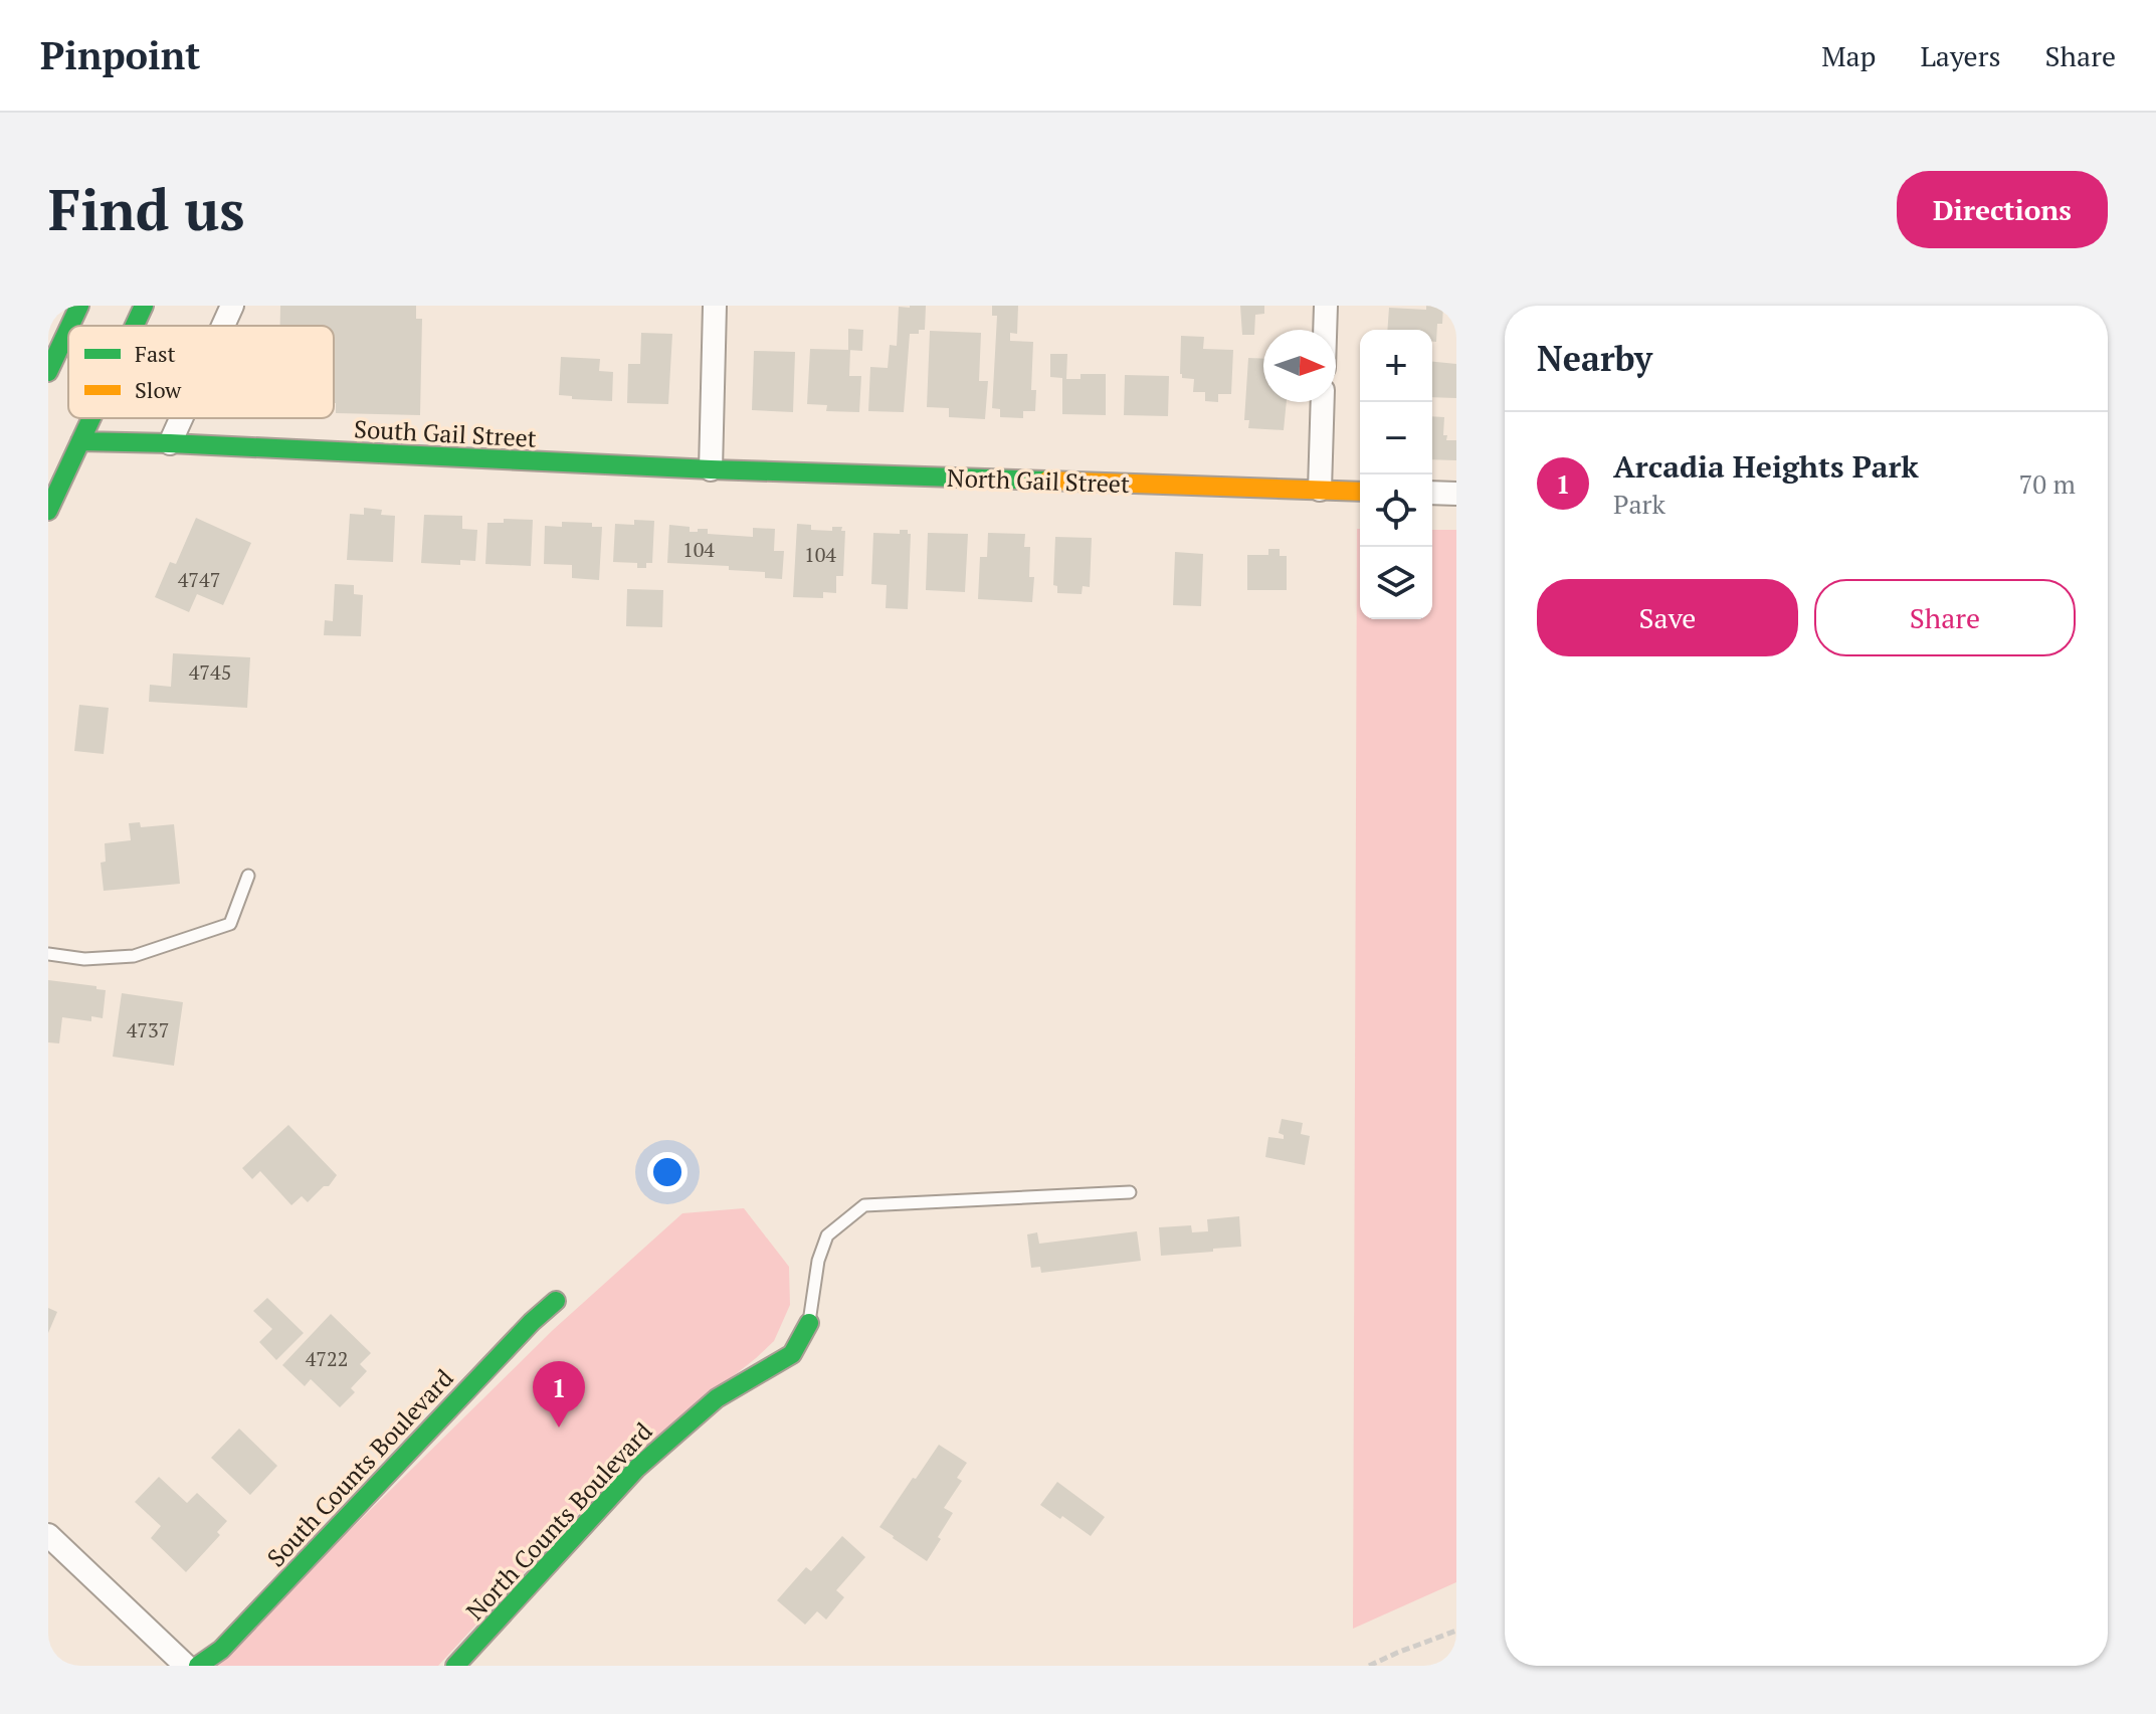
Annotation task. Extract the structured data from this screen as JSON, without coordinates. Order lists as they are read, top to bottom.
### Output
{
  "streets": {
    "street": [
      "South Gail Street",
      "North Gail Street",
      "South Counts Boulevard",
      "North Counts Boulevard"
    ]
  },
  "crossings": [
    ["South Gail Street", "North Gail Street"]
  ],
  "house_numbers": [
    "104",
    "104",
    "4747",
    "4745",
    "4737",
    "4722"
  ],
  "legend": ["Fast", "Slow"],
  "north": "right",
  "page": {
    "header": "Pinpoint",
    "nav": ["Map", "Layers", "Share"],
    "buttons": [
      "Directions",
      ["Save", "Share"]
    ],
    "title": "Find us",
    "heading": "Nearby",
    "map_buttons": ["+", "−"],
    "list": [
      {
        "mark": "1",
        "name": "Arcadia Heights Park",
        "note": "Park",
        "value": "70 m"
      }
    ],
    "pins": "1"
  }
}
